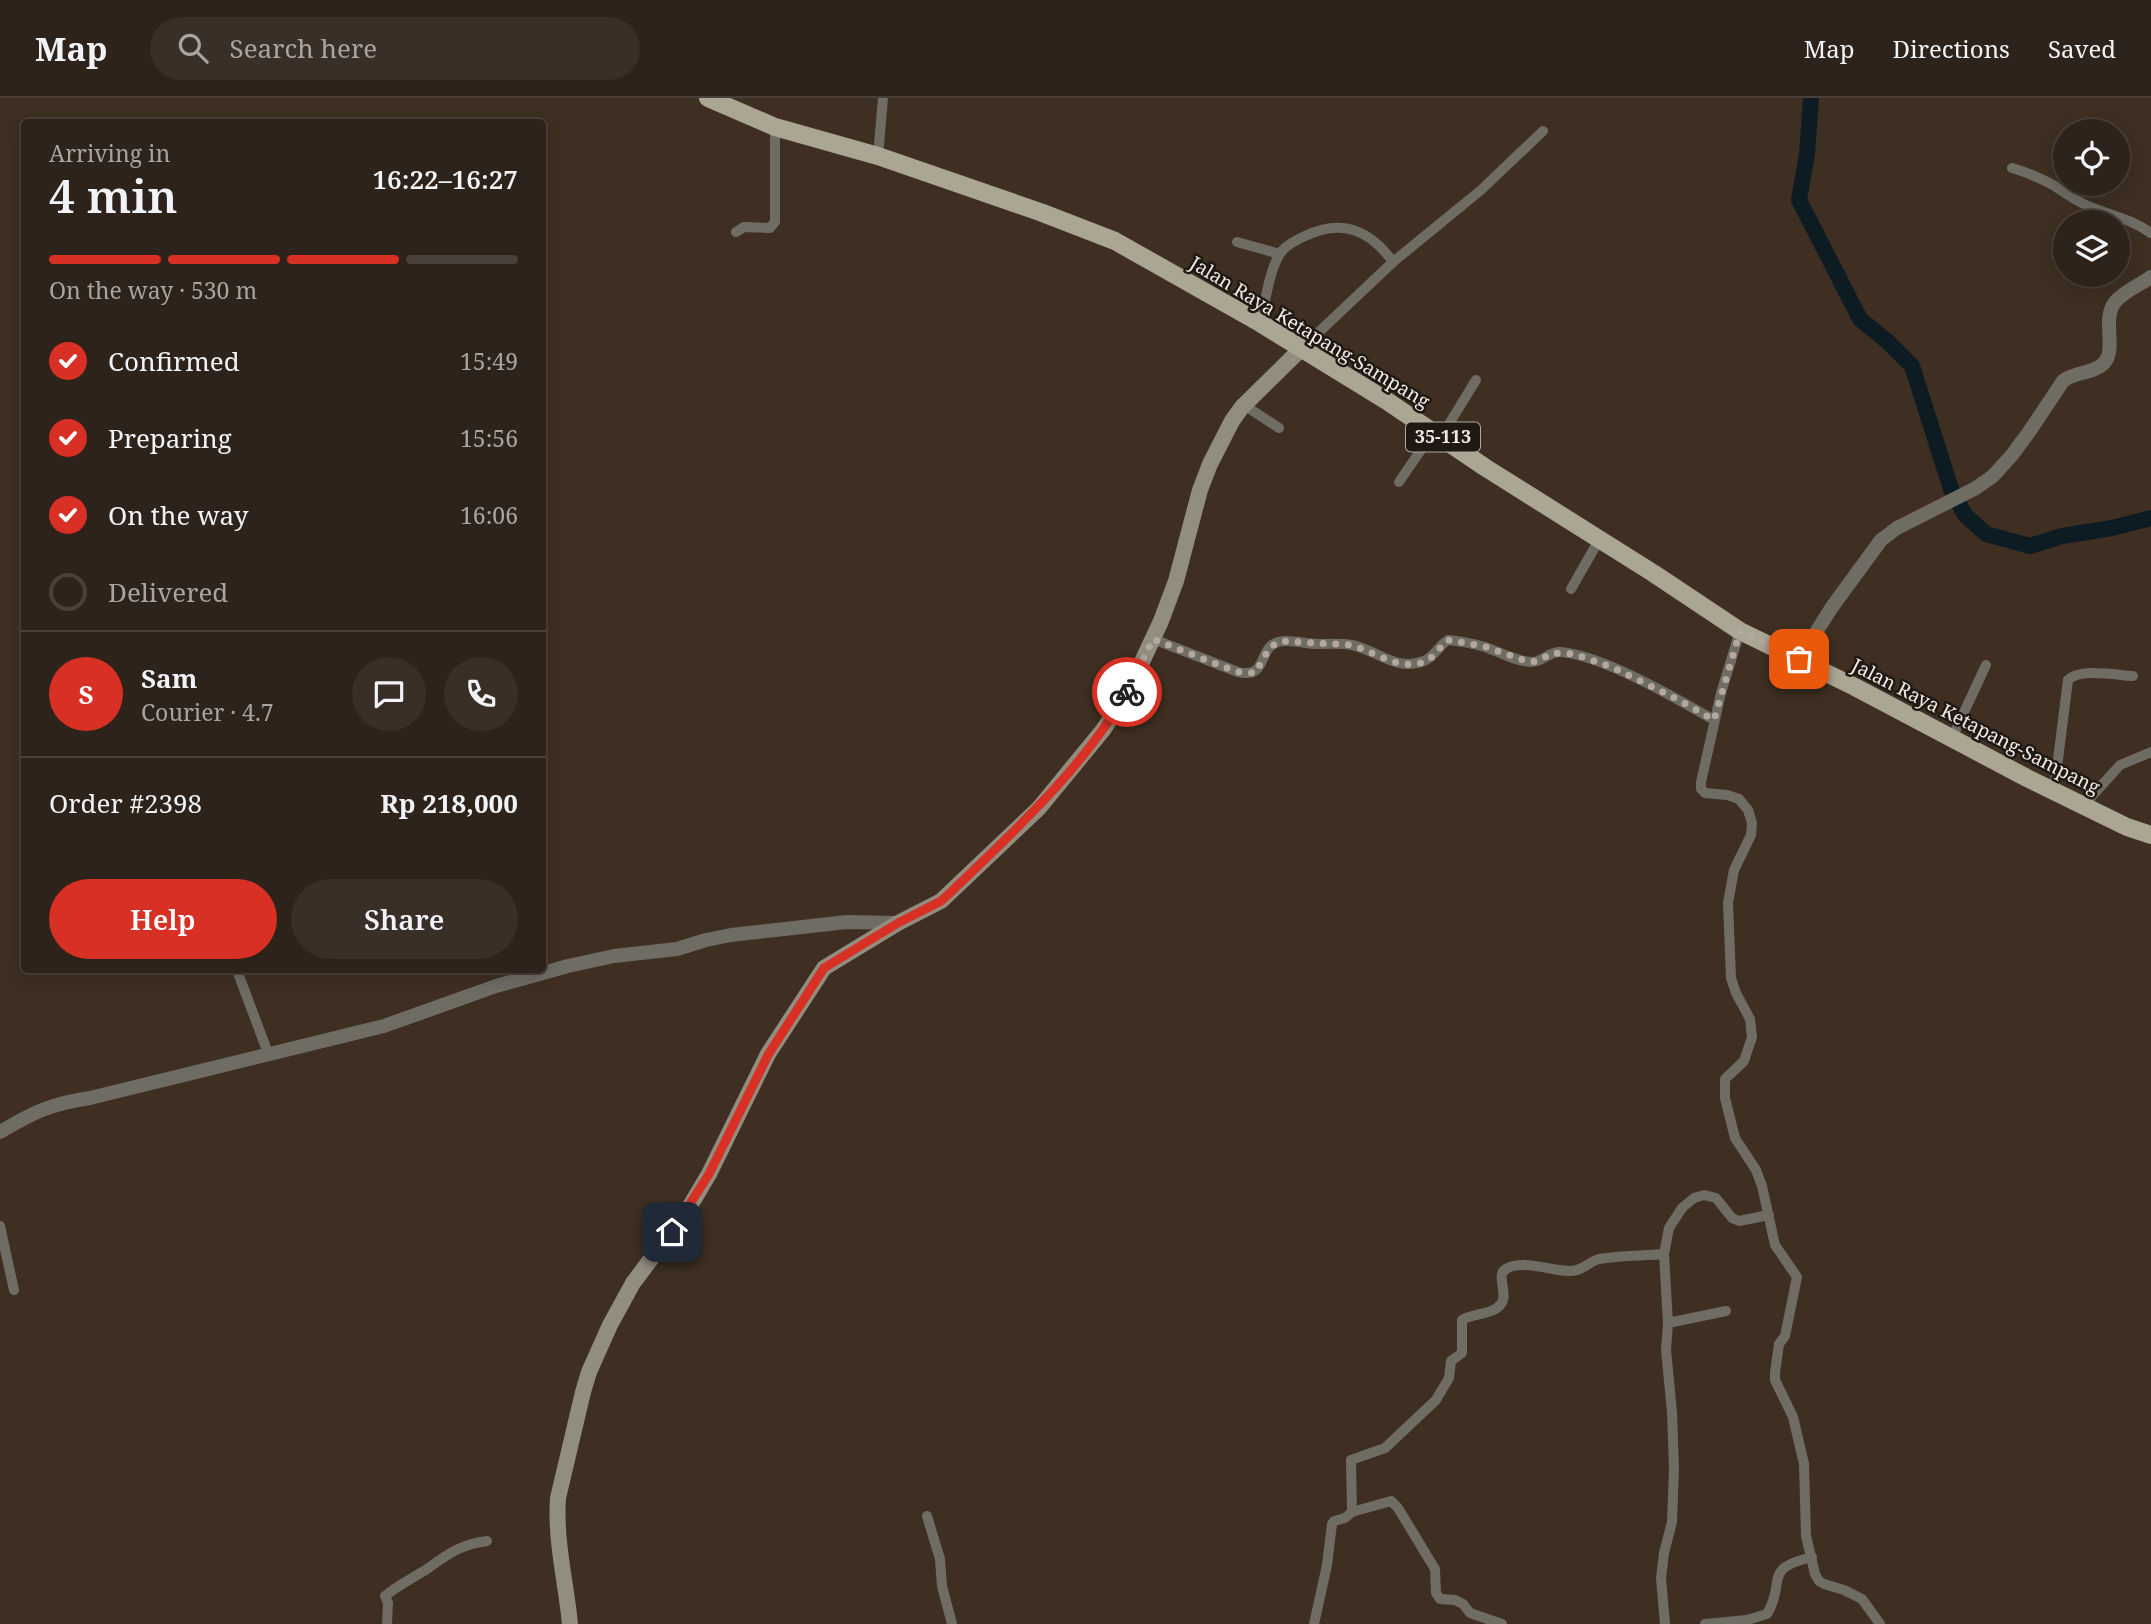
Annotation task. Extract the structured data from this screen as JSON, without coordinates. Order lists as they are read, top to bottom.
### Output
{
  "streets": {
    "main road": ["Jalan Raya Ketapang-Sampang", "35-113"]
  },
  "page": {
    "header": "Map",
    "search": "Search here",
    "nav": ["Map", "Directions", "Saved"],
    "heading": ["4 min", "Arriving in", "16:22–16:27"],
    "panel": [
      "Sam",
      "Courier · 4.7",
      "Order #2398",
      "Rp 218,000"
    ],
    "bar": "On the way · 530 m",
    "list": [
      ["Confirmed", "15:49"],
      ["Preparing", "15:56"],
      ["On the way", "16:06"],
      "Delivered"
    ],
    "round": "S",
    "buttons": ["Help", "Share"]
  }
}
